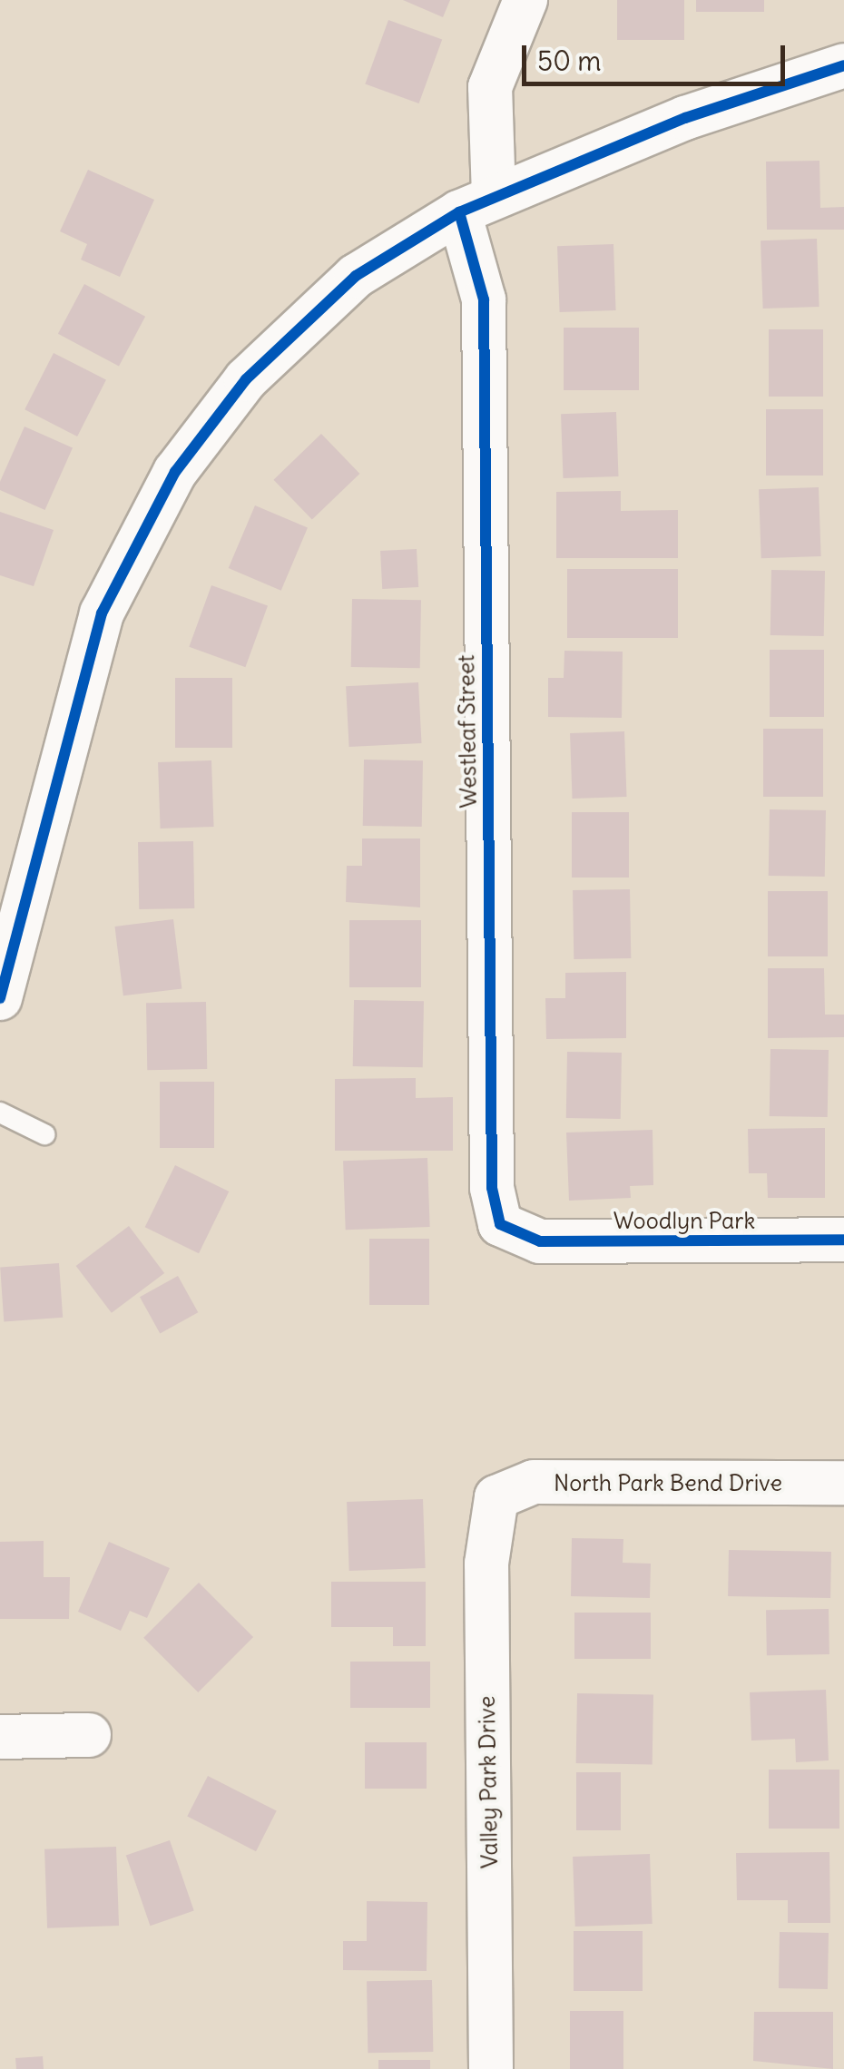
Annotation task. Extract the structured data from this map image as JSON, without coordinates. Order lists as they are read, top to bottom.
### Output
{
  "streets": {
    "street": [
      "Westleaf Street",
      "Woodlyn Park",
      "North Park Bend Drive",
      "Valley Park Drive"
    ]
  },
  "crossings": [
    ["Westleaf Street", "Woodlyn Park"],
    ["North Park Bend Drive", "Valley Park Drive"]
  ],
  "scale_bar": "50 m"
}
